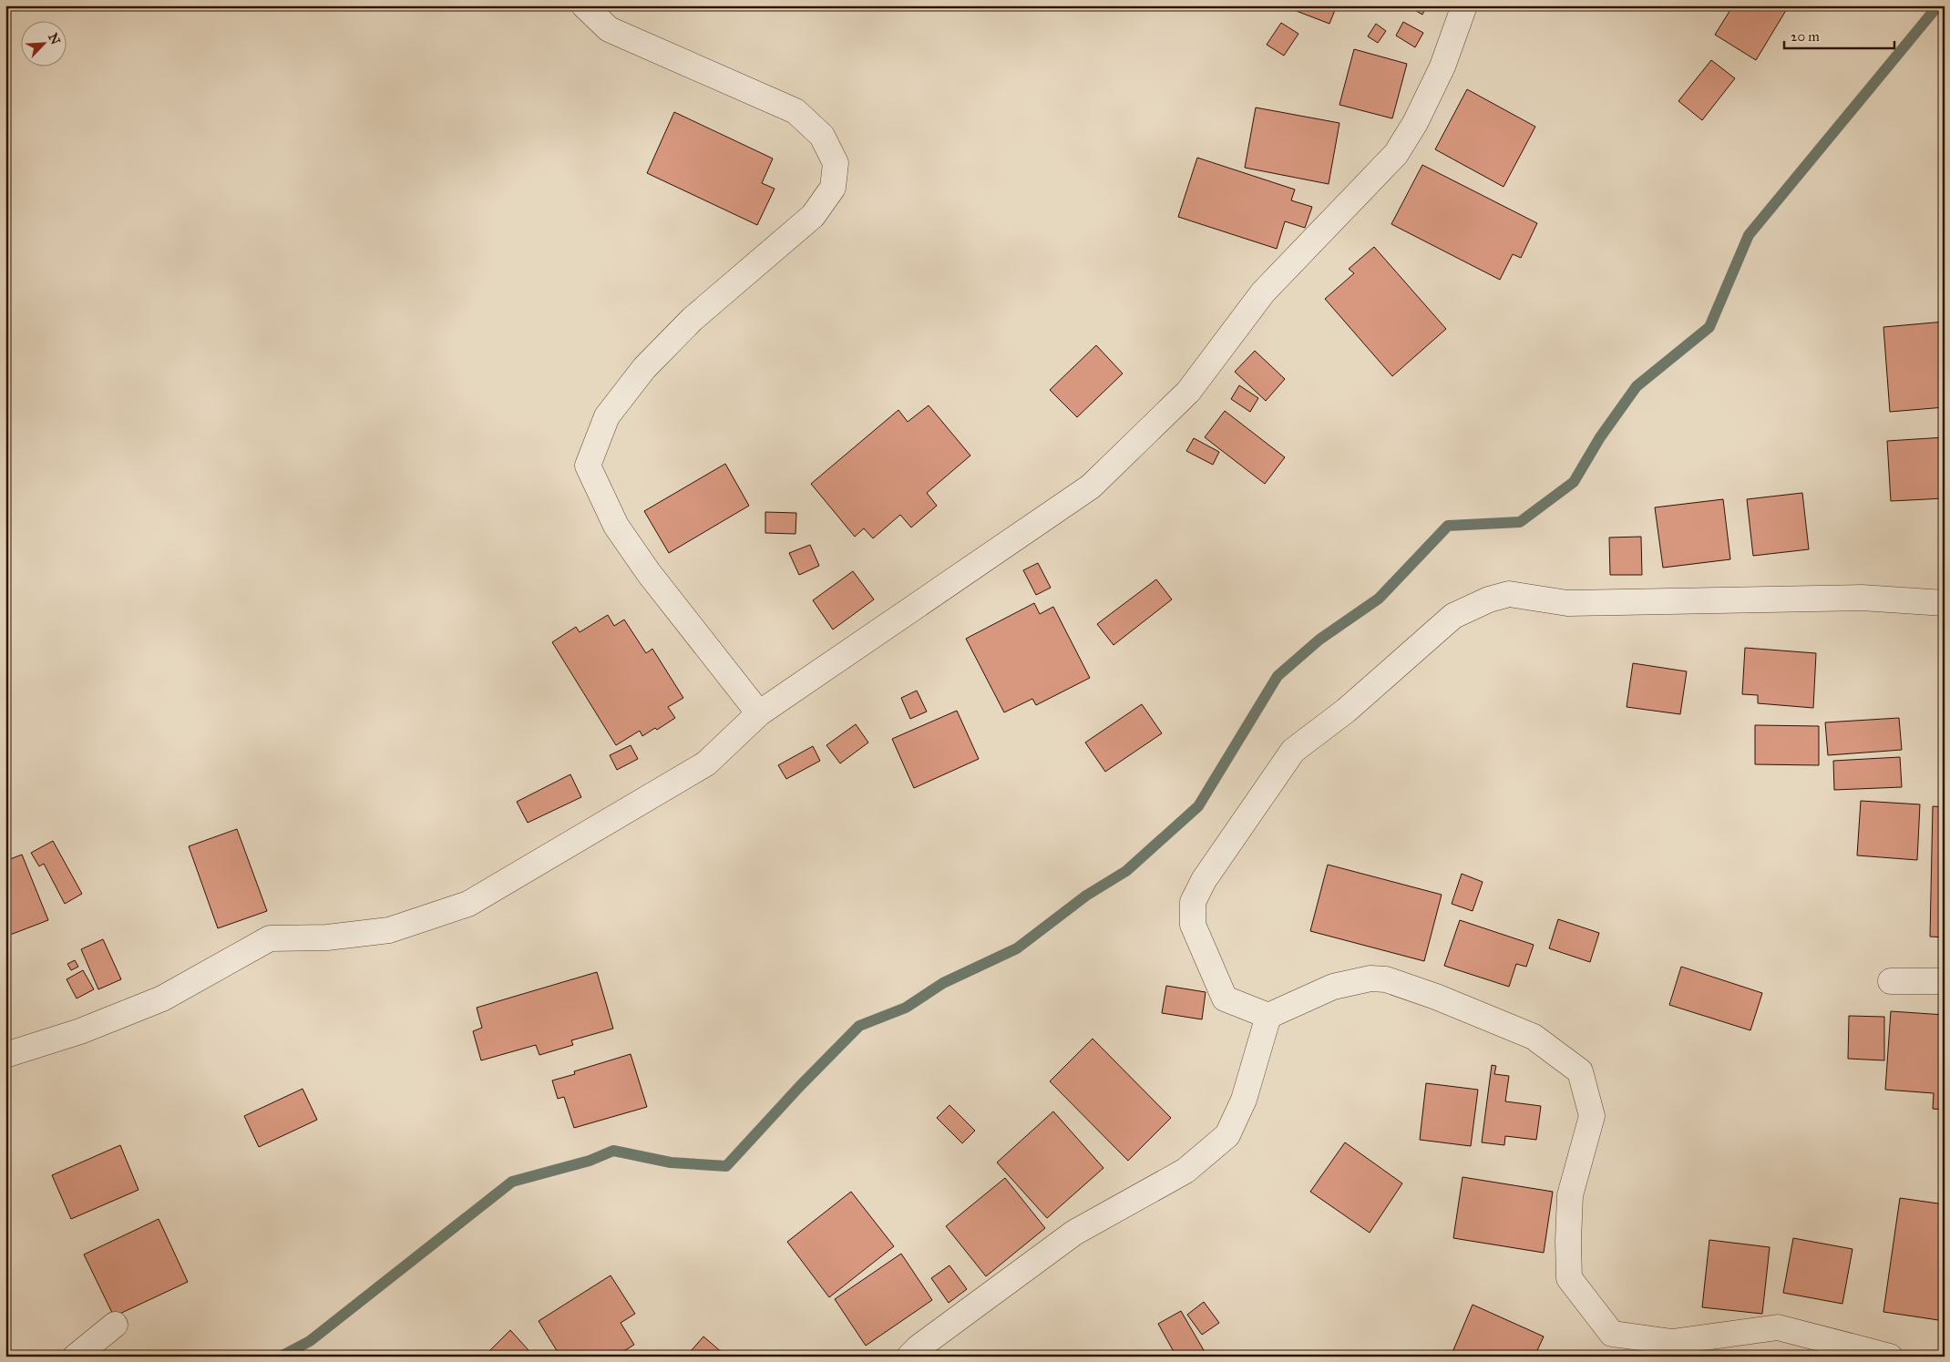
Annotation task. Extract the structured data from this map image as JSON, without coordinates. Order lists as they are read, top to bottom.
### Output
{
  "scale_bar": "20 m",
  "north": "top right"
}
